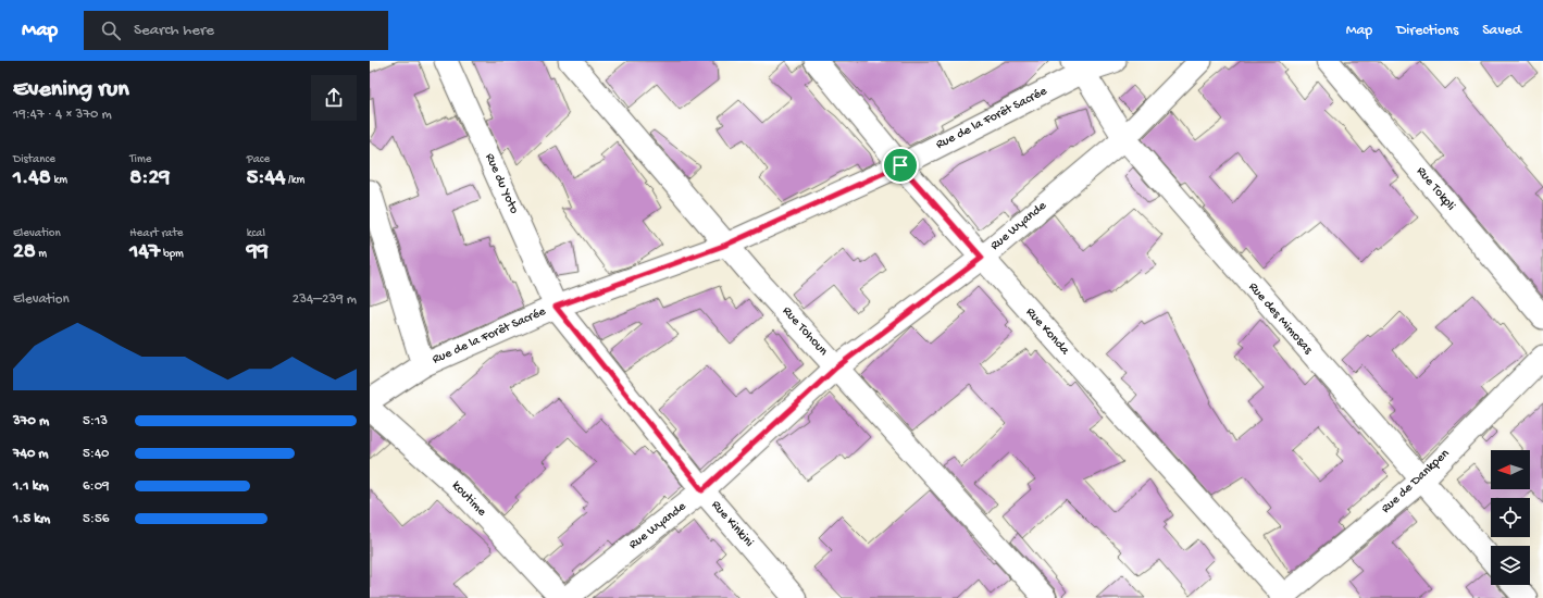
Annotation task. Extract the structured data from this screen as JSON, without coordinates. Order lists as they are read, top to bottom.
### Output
{
  "streets": {
    "street": [
      "Rue de la Forêt Sacrée",
      "Rue du Yoto",
      "Rue Tokpli",
      "Rue Wyande",
      "Rue des Mimosas",
      "Rue Tohoun",
      "Rue Konda",
      "Rue de Dankpen",
      "koutime",
      "Rue Kinkini"
    ]
  },
  "crossings": [
    ["Rue de la Forêt Sacrée", "Rue du Yoto"],
    ["Rue de la Forêt Sacrée", "Rue des Mimosas"],
    ["Rue de la Forêt Sacrée", "Rue Tohoun"],
    ["Rue de la Forêt Sacrée", "Rue Konda"],
    ["Rue de la Forêt Sacrée", "Rue Kinkini"],
    ["Rue du Yoto", "Rue Kinkini"],
    ["Rue Wyande", "Rue des Mimosas"],
    ["Rue Wyande", "Rue Tohoun"],
    ["Rue Wyande", "Rue Konda"],
    ["Rue Wyande", "Rue Kinkini"],
    ["Rue des Mimosas", "Rue de Dankpen"],
    ["Rue Konda", "Rue de Dankpen"]
  ],
  "north": "left",
  "page": {
    "header": "Map",
    "search": "Search here",
    "nav": ["Map", "Directions", "Saved"],
    "heading": ["Evening run", "19:47 · 4 × 370 m"],
    "stats": [
      ["Distance", "1.48 km"],
      ["Time", "8:29"],
      ["Pace", "5:44 /km"],
      ["Elevation", "28 m"],
      ["Heart rate", "147 bpm"],
      ["kcal", "99"]
    ],
    "chart": ["Elevation", "234–239 m"],
    "list": [
      {
        "name": "370 m",
        "note": "5:13"
      },
      {
        "name": "740 m",
        "note": "5:40"
      },
      {
        "name": "1.1 km",
        "note": "6:09"
      },
      {
        "name": "1.5 km",
        "note": "5:56"
      }
    ]
  }
}
